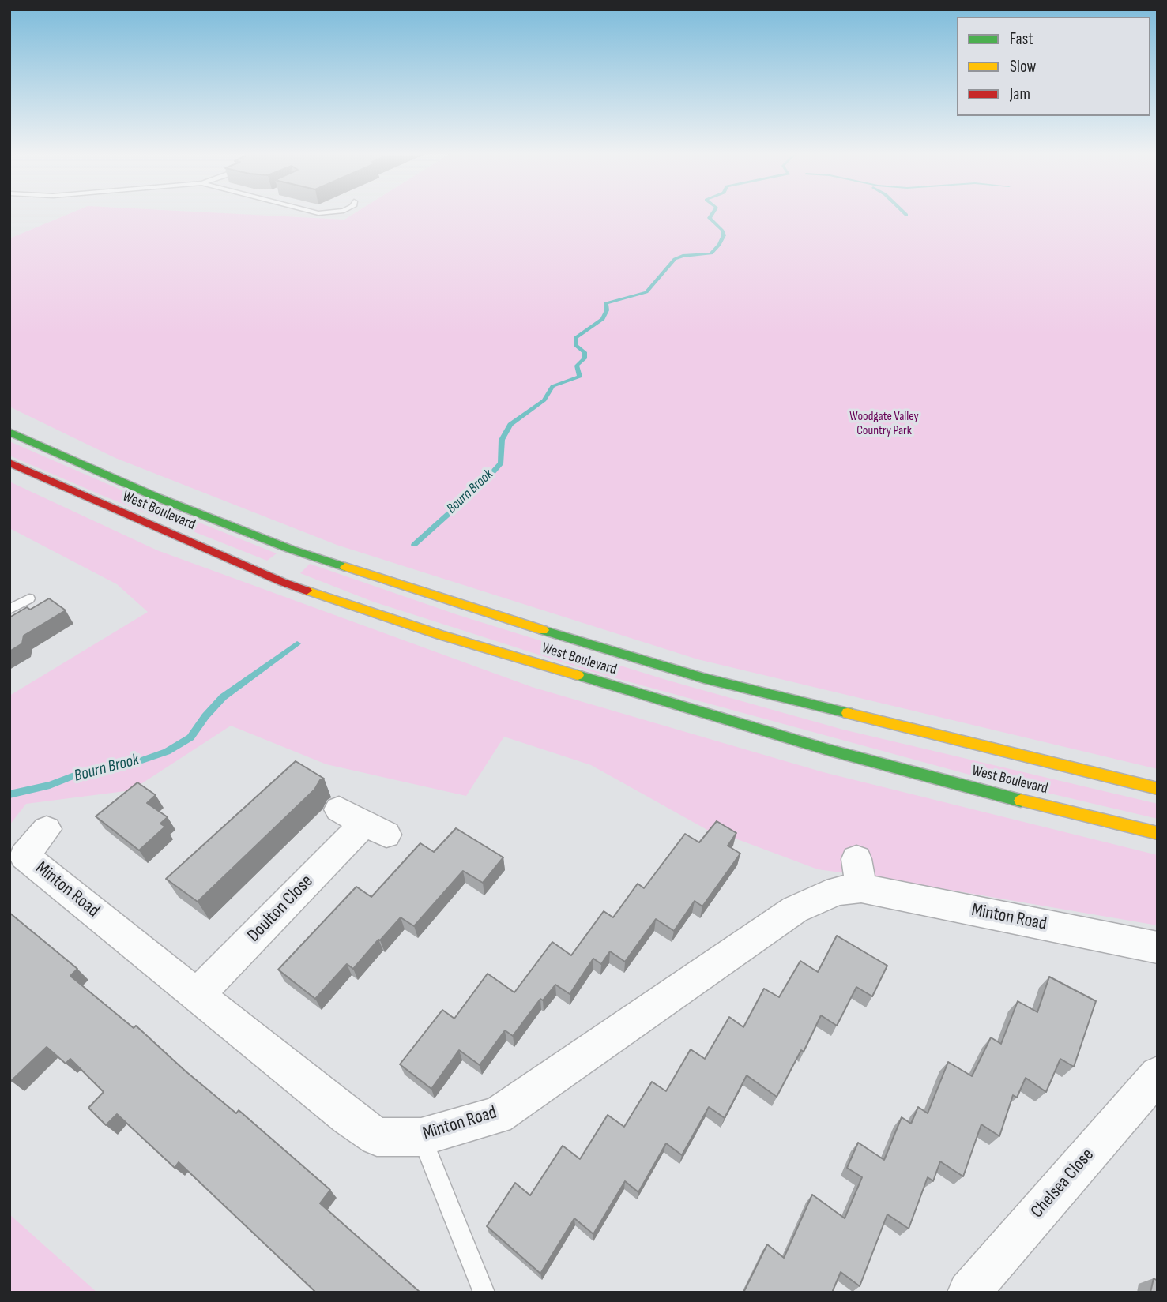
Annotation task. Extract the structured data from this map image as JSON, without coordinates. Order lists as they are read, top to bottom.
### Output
{
  "streets": {
    "main road": ["West Boulevard"],
    "street": ["Minton Road", "Doulton Close", "Chelsea Close"]
  },
  "crossings": [
    ["Minton Road", "Doulton Close"]
  ],
  "water": ["Bourn Brook"],
  "parks": ["Woodgate Valley Country Park"],
  "legend": ["Fast", "Slow", "Jam"]
}
